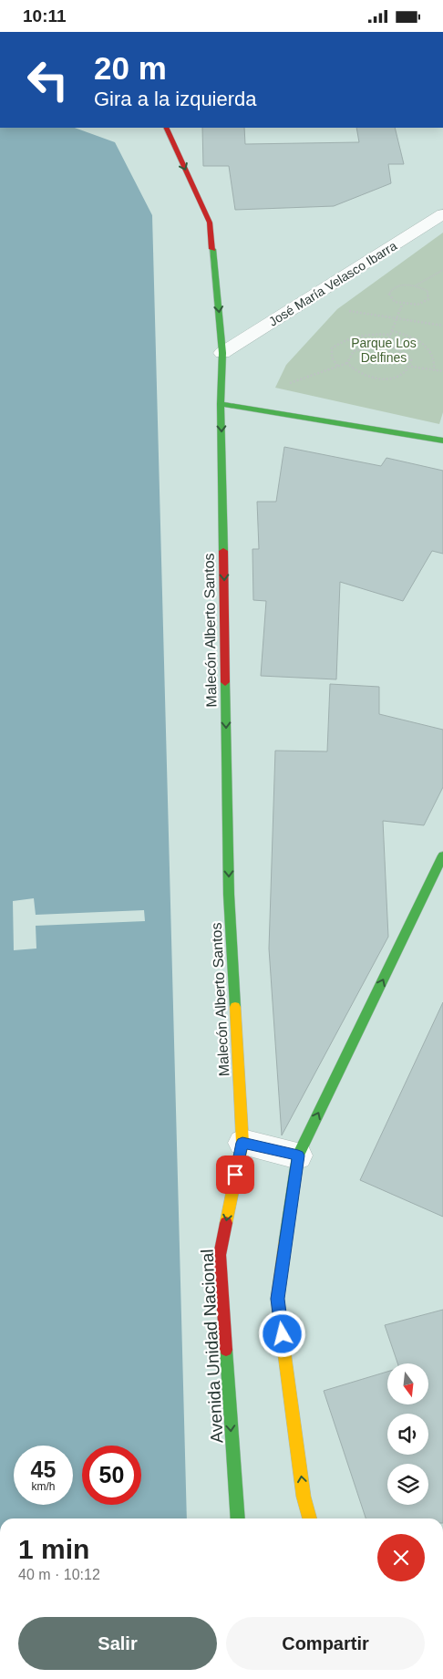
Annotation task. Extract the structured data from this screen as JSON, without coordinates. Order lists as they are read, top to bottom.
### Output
{
  "streets": {
    "main road": ["Malecón Alberto Santos", "Avenida Unidad Nacional"],
    "street": ["José María Velasco Ibarra"]
  },
  "crossings": [
    ["José María Velasco Ibarra", "Malecón Alberto Santos"],
    ["Malecón Alberto Santos", "Avenida Unidad Nacional"]
  ],
  "one_way": ["Malecón Alberto Santos"],
  "parks": ["Parque Los Delfines"],
  "north": "bottom",
  "page": {
    "status": "10:11",
    "turn": ["20 m", "Gira a la izquierda"],
    "speed": "45 km/h",
    "limit": "50",
    "heading": ["1 min", "40 m · 10:12"],
    "buttons": ["Salir", "Compartir"]
  }
}
